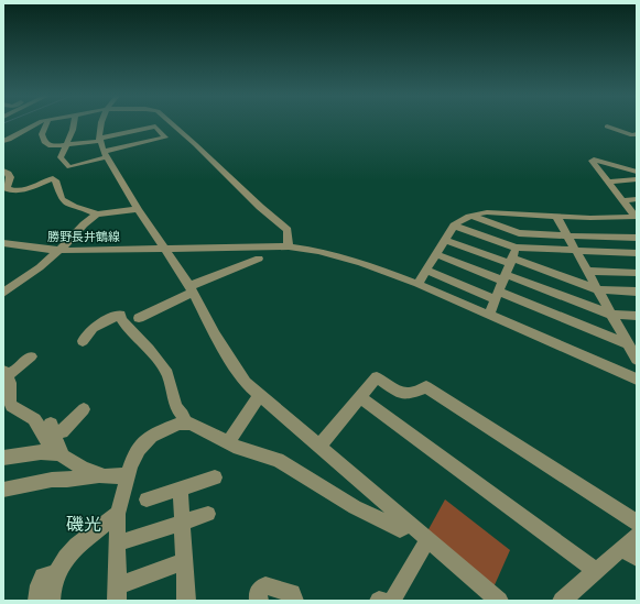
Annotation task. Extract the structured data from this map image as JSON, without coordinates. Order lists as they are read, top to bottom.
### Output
{
  "streets": {
    "street": ["勝野長井鶴線"]
  },
  "districts": ["磯光"]
}
